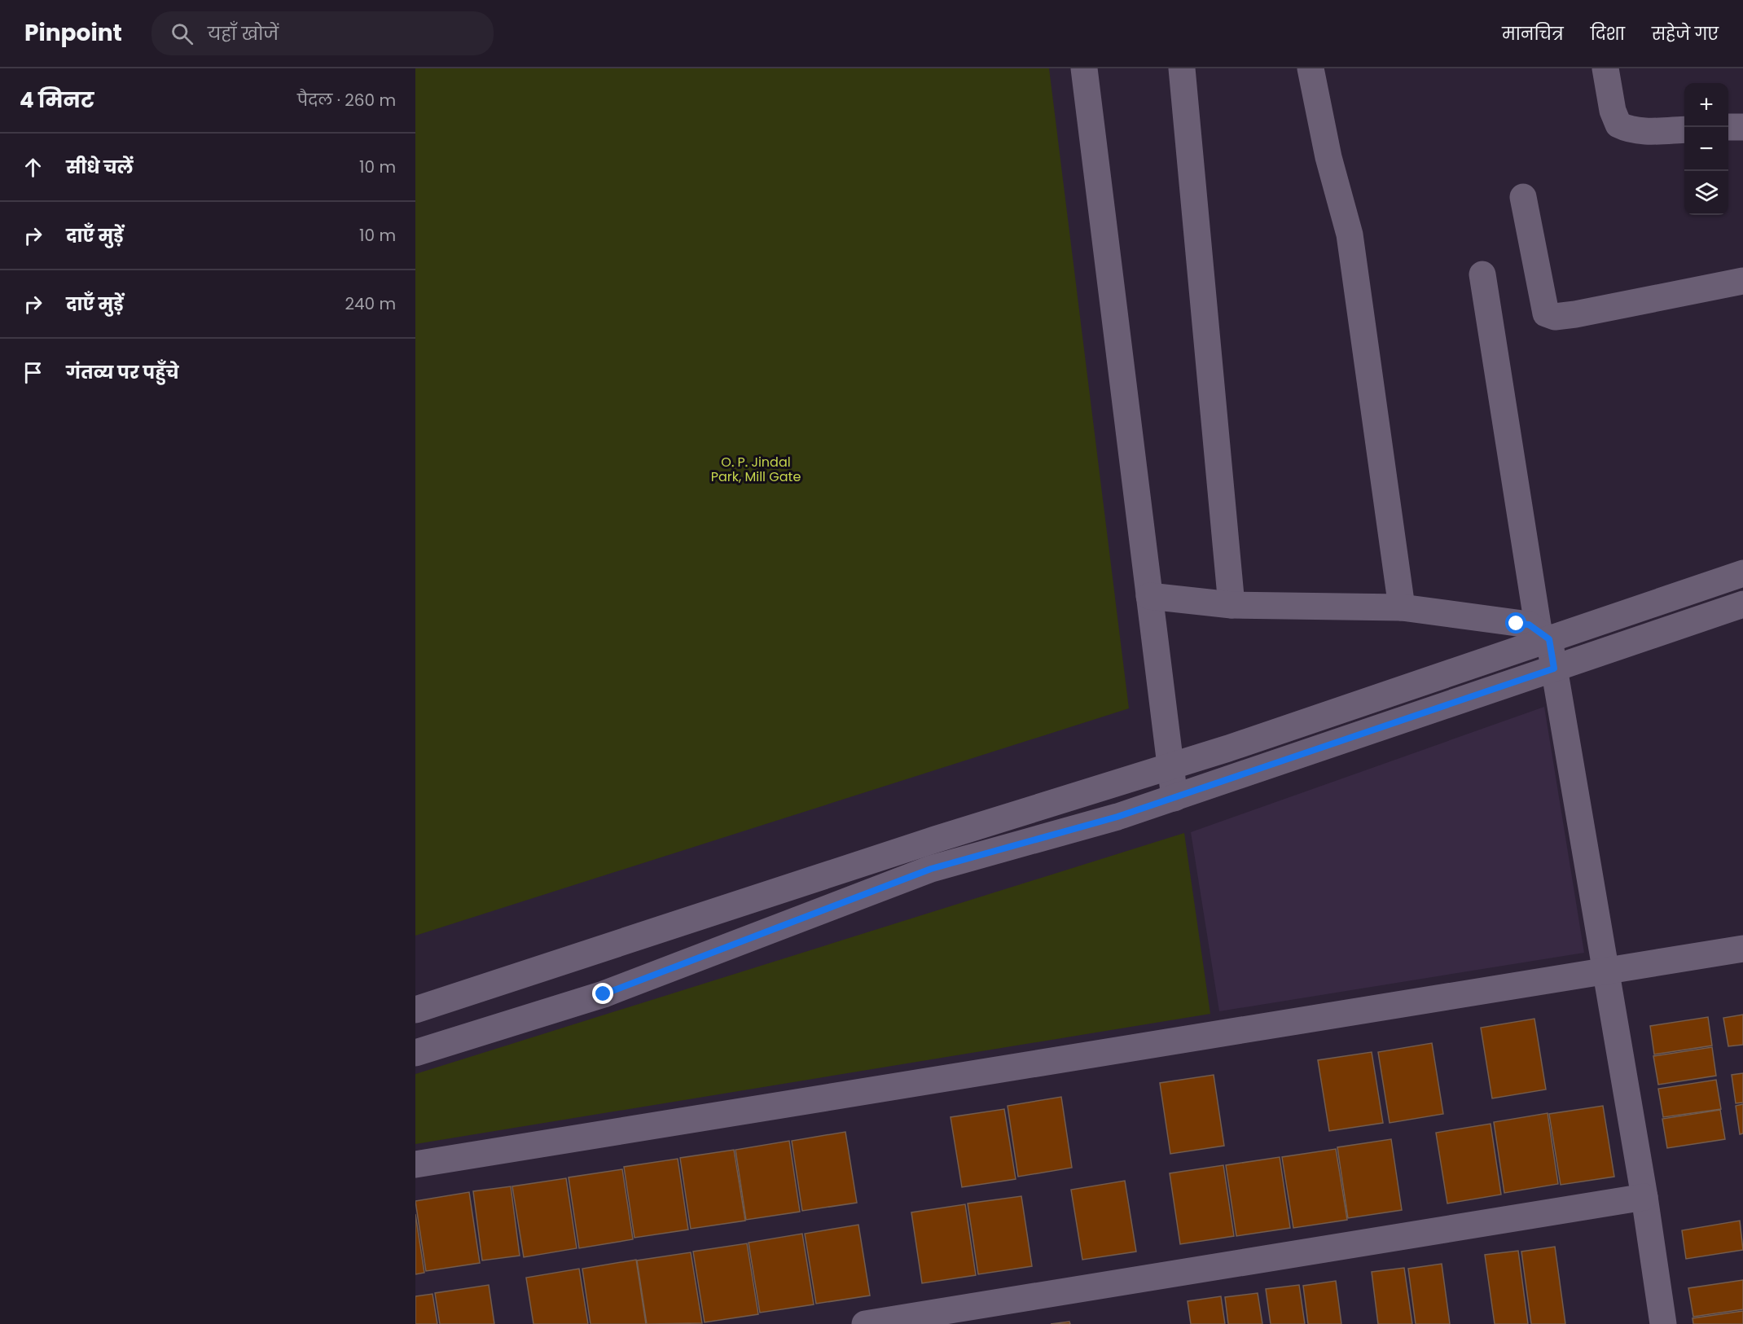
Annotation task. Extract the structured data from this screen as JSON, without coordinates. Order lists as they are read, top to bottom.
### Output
{
  "parks": ["O. P. Jindal Park, Mill Gate"],
  "page": {
    "header": "Pinpoint",
    "search": "यहाँ खोजें",
    "nav": ["मानचित्र", "दिशा", "सहेजे गए"],
    "heading": ["4 मिनट", "पैदल · 260 m"],
    "map_buttons": ["+", "−"],
    "list": [
      ["सीधे चलें", "10 m"],
      ["दाएँ मुड़ें", "10 m"],
      ["दाएँ मुड़ें", "240 m"],
      "गंतव्य पर पहुँचे"
    ]
  }
}
